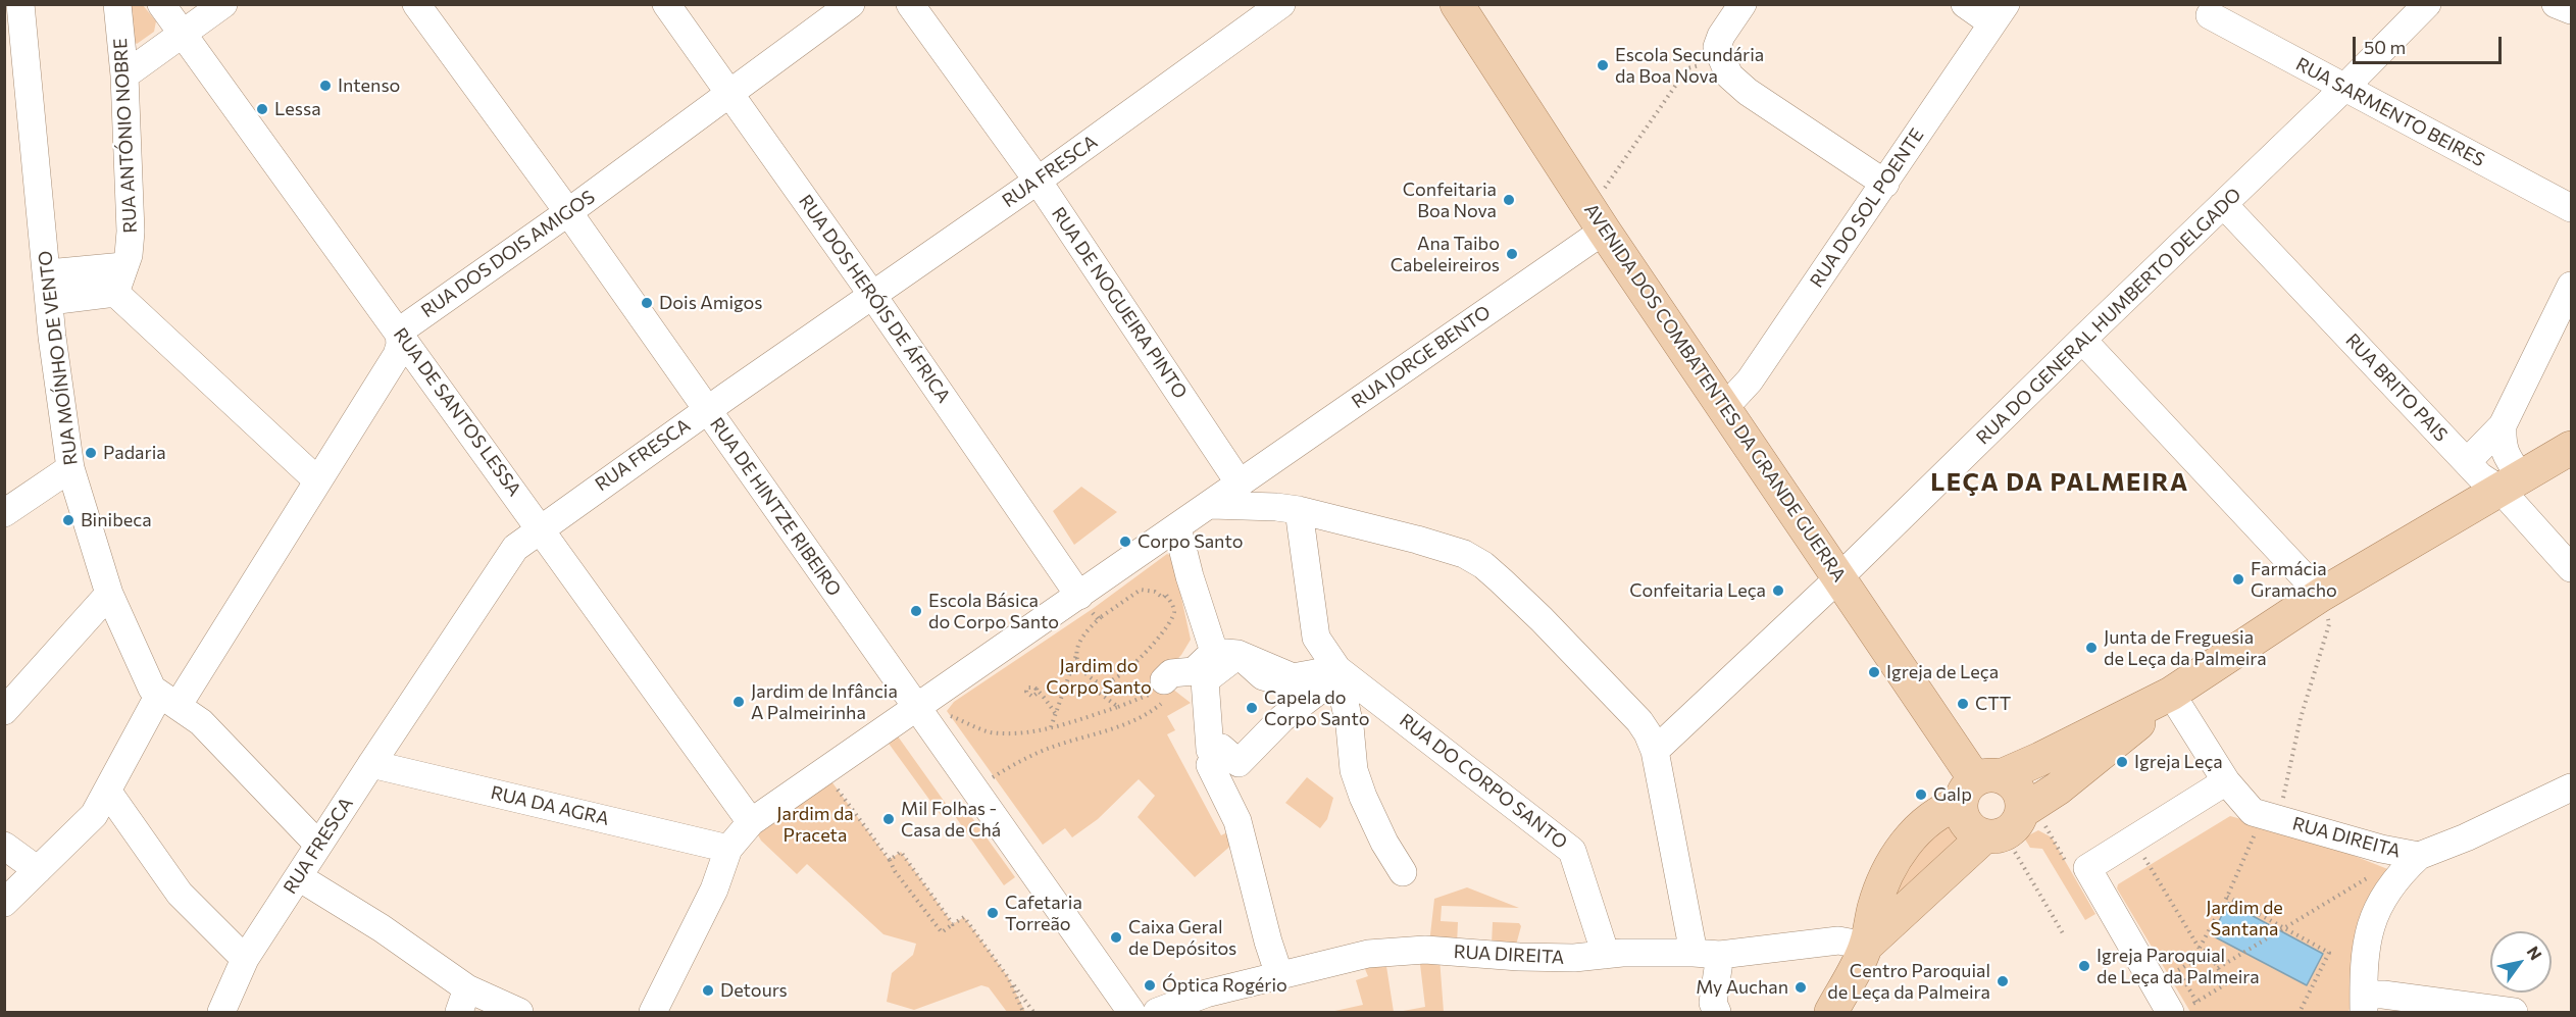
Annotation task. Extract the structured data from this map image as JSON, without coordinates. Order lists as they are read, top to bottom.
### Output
{
  "streets": {
    "main road": ["AVENIDA DOS COMBATENTES DA GRANDE GUERRA"],
    "street": [
      "RUA SARMENTO BEIRES",
      "RUA ANTÓNIO NOBRE",
      "RUA FRESCA",
      "RUA DO SOL POENTE",
      "RUA DOS DOIS AMIGOS",
      "RUA DOS HERÓIS DE ÁFRICA",
      "RUA DE NOGUEIRA PINTO",
      "RUA DO GENERAL HUMBERTO DELGADO",
      "RUA JORGE BENTO",
      "RUA MOÍNHO DE VENTO",
      "RUA BRITO PAIS",
      "RUA DE SANTOS LESSA",
      "RUA DE HINTZE RIBEIRO",
      "RUA DO CORPO SANTO",
      "RUA DA AGRA",
      "RUA DIREITA"
    ]
  },
  "crossings": [
    ["RUA SARMENTO BEIRES", "RUA DO GENERAL HUMBERTO DELGADO"],
    ["RUA FRESCA", "RUA DOS HERÓIS DE ÁFRICA"],
    ["RUA FRESCA", "RUA DE NOGUEIRA PINTO"],
    ["RUA FRESCA", "RUA MOÍNHO DE VENTO"],
    ["RUA FRESCA", "RUA DE SANTOS LESSA"],
    ["RUA FRESCA", "RUA DE HINTZE RIBEIRO"],
    ["RUA FRESCA", "RUA DA AGRA"],
    ["RUA DO SOL POENTE", "AVENIDA DOS COMBATENTES DA GRANDE GUERRA"],
    ["RUA DOS DOIS AMIGOS", "RUA DOS HERÓIS DE ÁFRICA"],
    ["RUA DOS DOIS AMIGOS", "RUA DE SANTOS LESSA"],
    ["RUA DOS DOIS AMIGOS", "RUA DE HINTZE RIBEIRO"],
    ["RUA DE NOGUEIRA PINTO", "RUA JORGE BENTO"],
    ["RUA DO GENERAL HUMBERTO DELGADO", "RUA BRITO PAIS"],
    ["RUA DO GENERAL HUMBERTO DELGADO", "AVENIDA DOS COMBATENTES DA GRANDE GUERRA"],
    ["RUA JORGE BENTO", "AVENIDA DOS COMBATENTES DA GRANDE GUERRA"],
    ["RUA DO CORPO SANTO", "RUA DIREITA"]
  ],
  "districts": ["LEÇA DA PALMEIRA"],
  "parks": ["Jardim do Corpo Santo", "Jardim da Praceta", "Jardim de Santana"],
  "places": [
    "Escola Secundária da Boa Nova",
    "Intenso",
    "Lessa",
    "Confeitaria Boa Nova",
    "Ana Taibo Cabeleireiros",
    "Dois Amigos",
    "Padaria",
    "Binibeca",
    "Corpo Santo",
    "Farmácia Gramacho",
    "Confeitaria Leça",
    "Escola Básica do Corpo Santo",
    "Junta de Freguesia de Leça da Palmeira",
    "Igreja de Leça",
    "Jardim de Infância A Palmeirinha",
    "CTT",
    "Capela do Corpo Santo",
    "Igreja Leça",
    "Galp",
    "Mil Folhas - Casa de Chá",
    "Cafetaria Torreão",
    "Caixa Geral de Depósitos",
    "Igreja Paroquial de Leça da Palmeira",
    "Centro Paroquial de Leça da Palmeira",
    "Óptica Rogério",
    "My Auchan",
    "Detours"
  ],
  "scale_bar": "50 m",
  "north": "top right"
}
